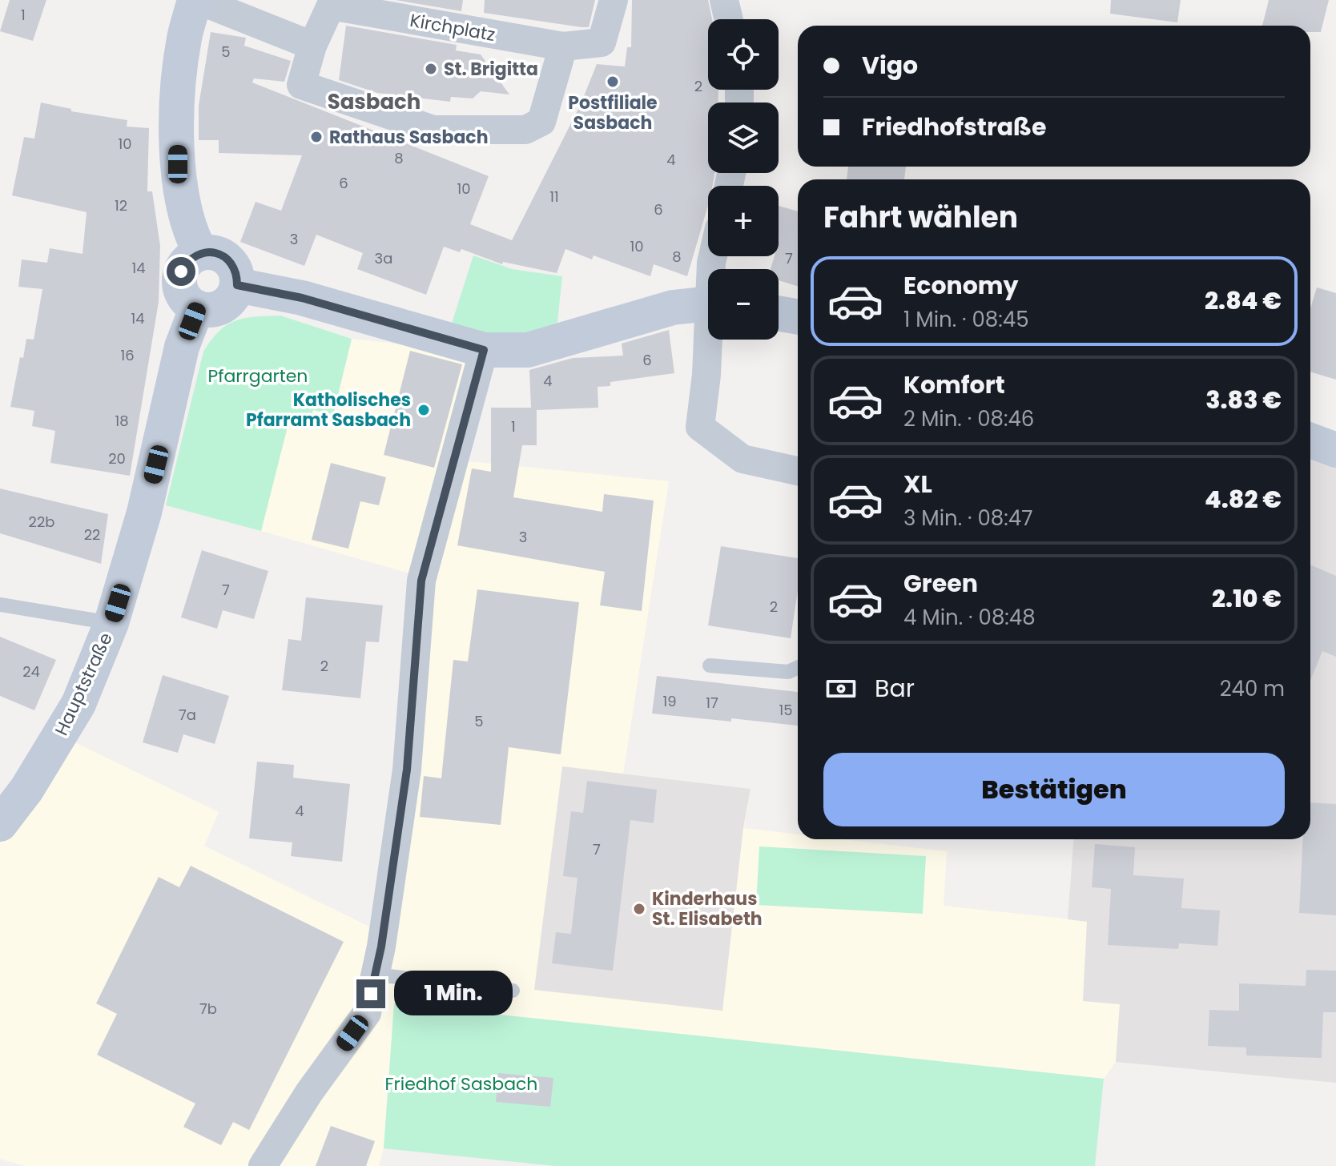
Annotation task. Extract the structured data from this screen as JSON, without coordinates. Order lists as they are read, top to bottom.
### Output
{
  "streets": {
    "street": ["Kirchplatz", "Hauptstraße"]
  },
  "districts": ["Sasbach"],
  "parks": ["Pfarrgarten", "Friedhof Sasbach"],
  "places": [
    "St. Brigitta",
    "Postfiliale Sasbach",
    "Rathaus Sasbach",
    "Katholisches Pfarramt Sasbach",
    "Kinderhaus St. Elisabeth"
  ],
  "house_numbers": [
    "1",
    "5",
    "2",
    "10",
    "8",
    "4",
    "6",
    "10",
    "11",
    "12",
    "6",
    "3",
    "10",
    "8",
    "3a",
    "7",
    "14",
    "14",
    "16",
    "6",
    "4",
    "18",
    "1",
    "20",
    "22b",
    "22",
    "3",
    "7",
    "2",
    "2",
    "24",
    "19",
    "17",
    "15",
    "7a",
    "5",
    "4",
    "7",
    "7b"
  ],
  "page": {
    "map_buttons": ["+", "−"],
    "banner": ["Vigo", "Friedhofstraße"],
    "heading": "Fahrt wählen",
    "list": [
      {
        "name": "Economy",
        "note": "1 Min. · 08:45",
        "value": "2.84 €"
      },
      {
        "name": "Komfort",
        "note": "2 Min. · 08:46",
        "value": "3.83 €"
      },
      {
        "name": "XL",
        "note": "3 Min. · 08:47",
        "value": "4.82 €"
      },
      {
        "name": "Green",
        "note": "4 Min. · 08:48",
        "value": "2.10 €"
      }
    ],
    "pay": ["Bar", "240 m"],
    "buttons": "Bestätigen",
    "bubble": "1 Min."
  }
}
